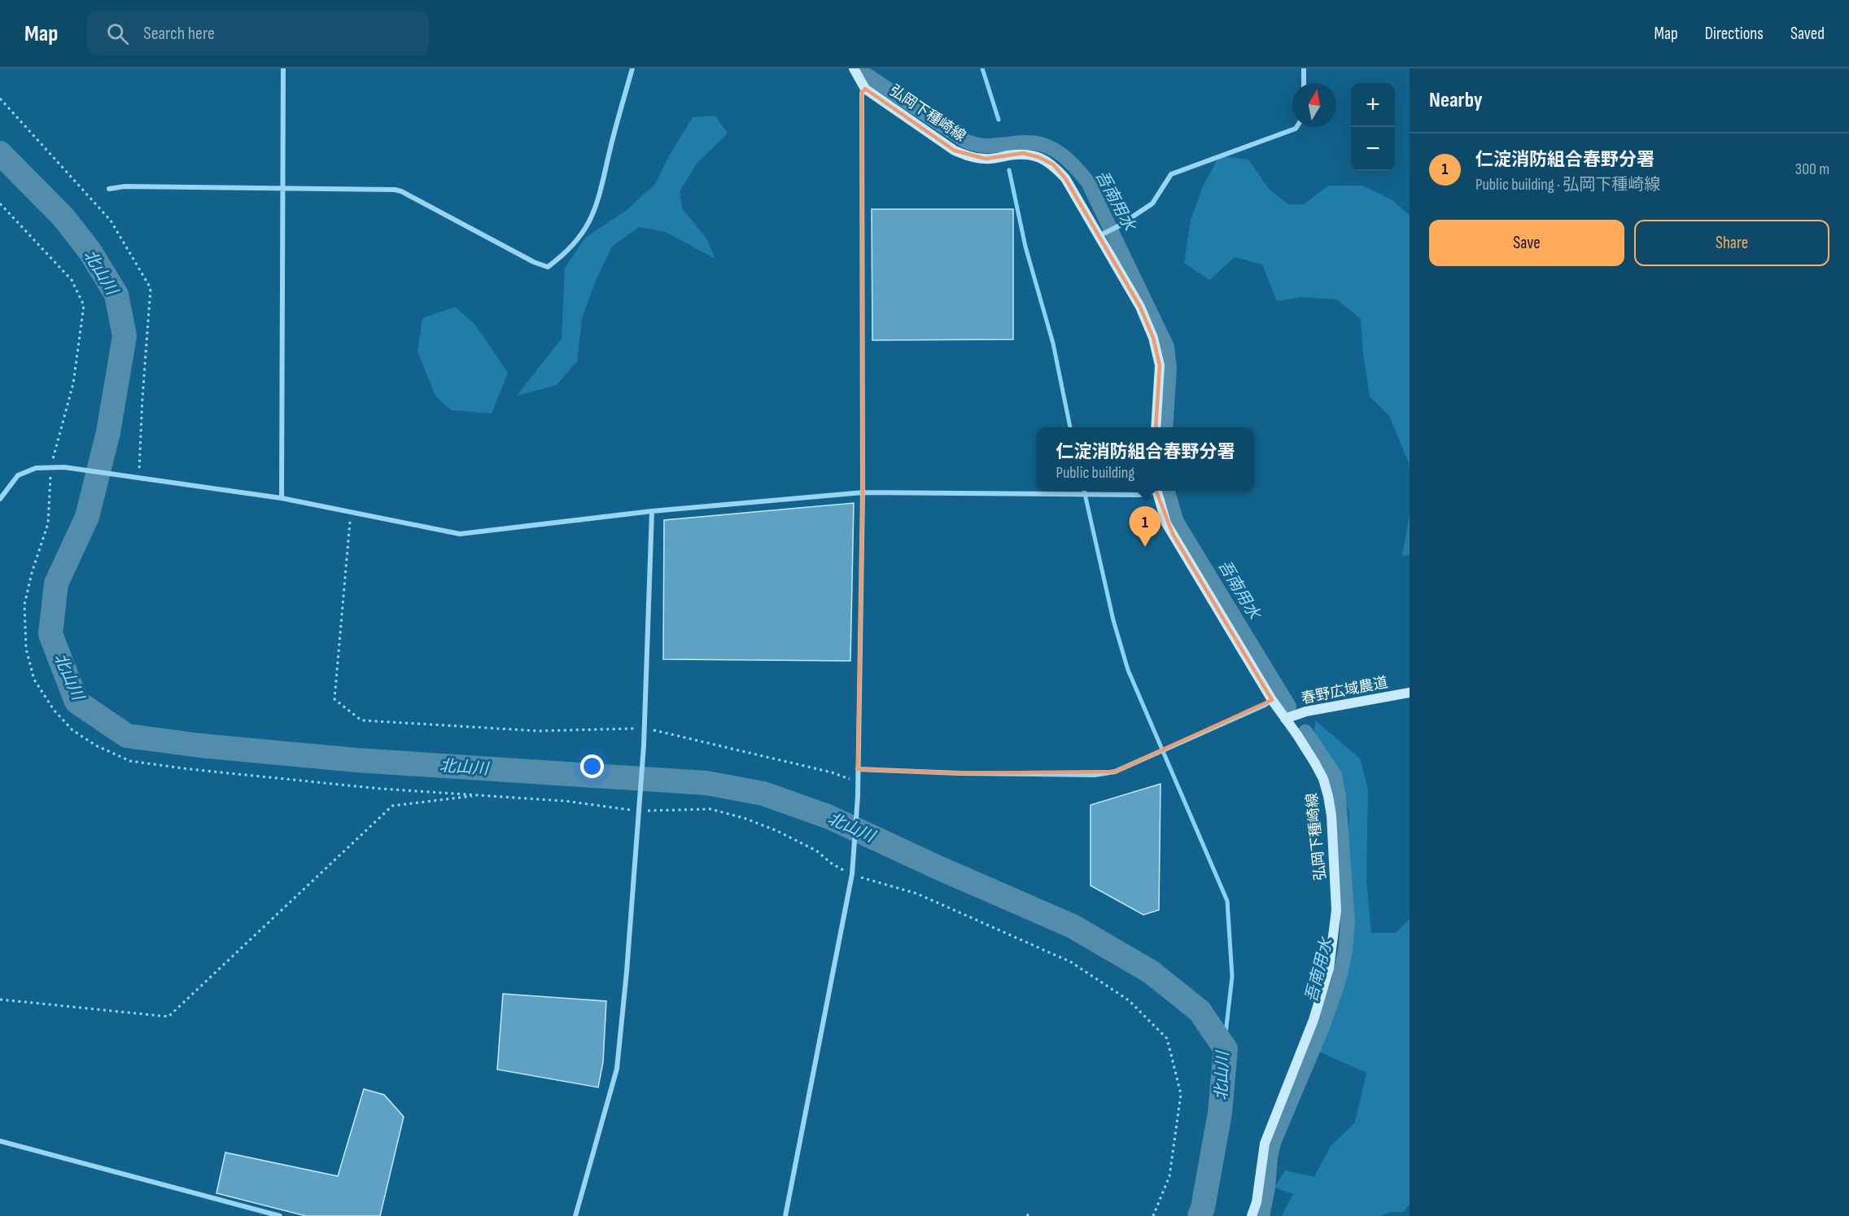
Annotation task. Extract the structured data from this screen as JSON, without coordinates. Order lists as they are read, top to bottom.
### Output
{
  "streets": {
    "main road": ["弘岡下種崎線", "春野広域農道"]
  },
  "crossings": [
    ["弘岡下種崎線", "春野広域農道"]
  ],
  "water": ["吾南用水", "北山川"],
  "north": "top",
  "page": {
    "header": "Map",
    "search": "Search here",
    "nav": ["Map", "Directions", "Saved"],
    "heading": "Nearby",
    "map_buttons": ["+", "−"],
    "list": [
      {
        "mark": "1",
        "name": "仁淀消防組合春野分署",
        "note": "Public building · 弘岡下種崎線",
        "value": "300 m"
      }
    ],
    "buttons": ["Save", "Share"],
    "popup": ["仁淀消防組合春野分署", "Public building"],
    "pins": "1"
  }
}
